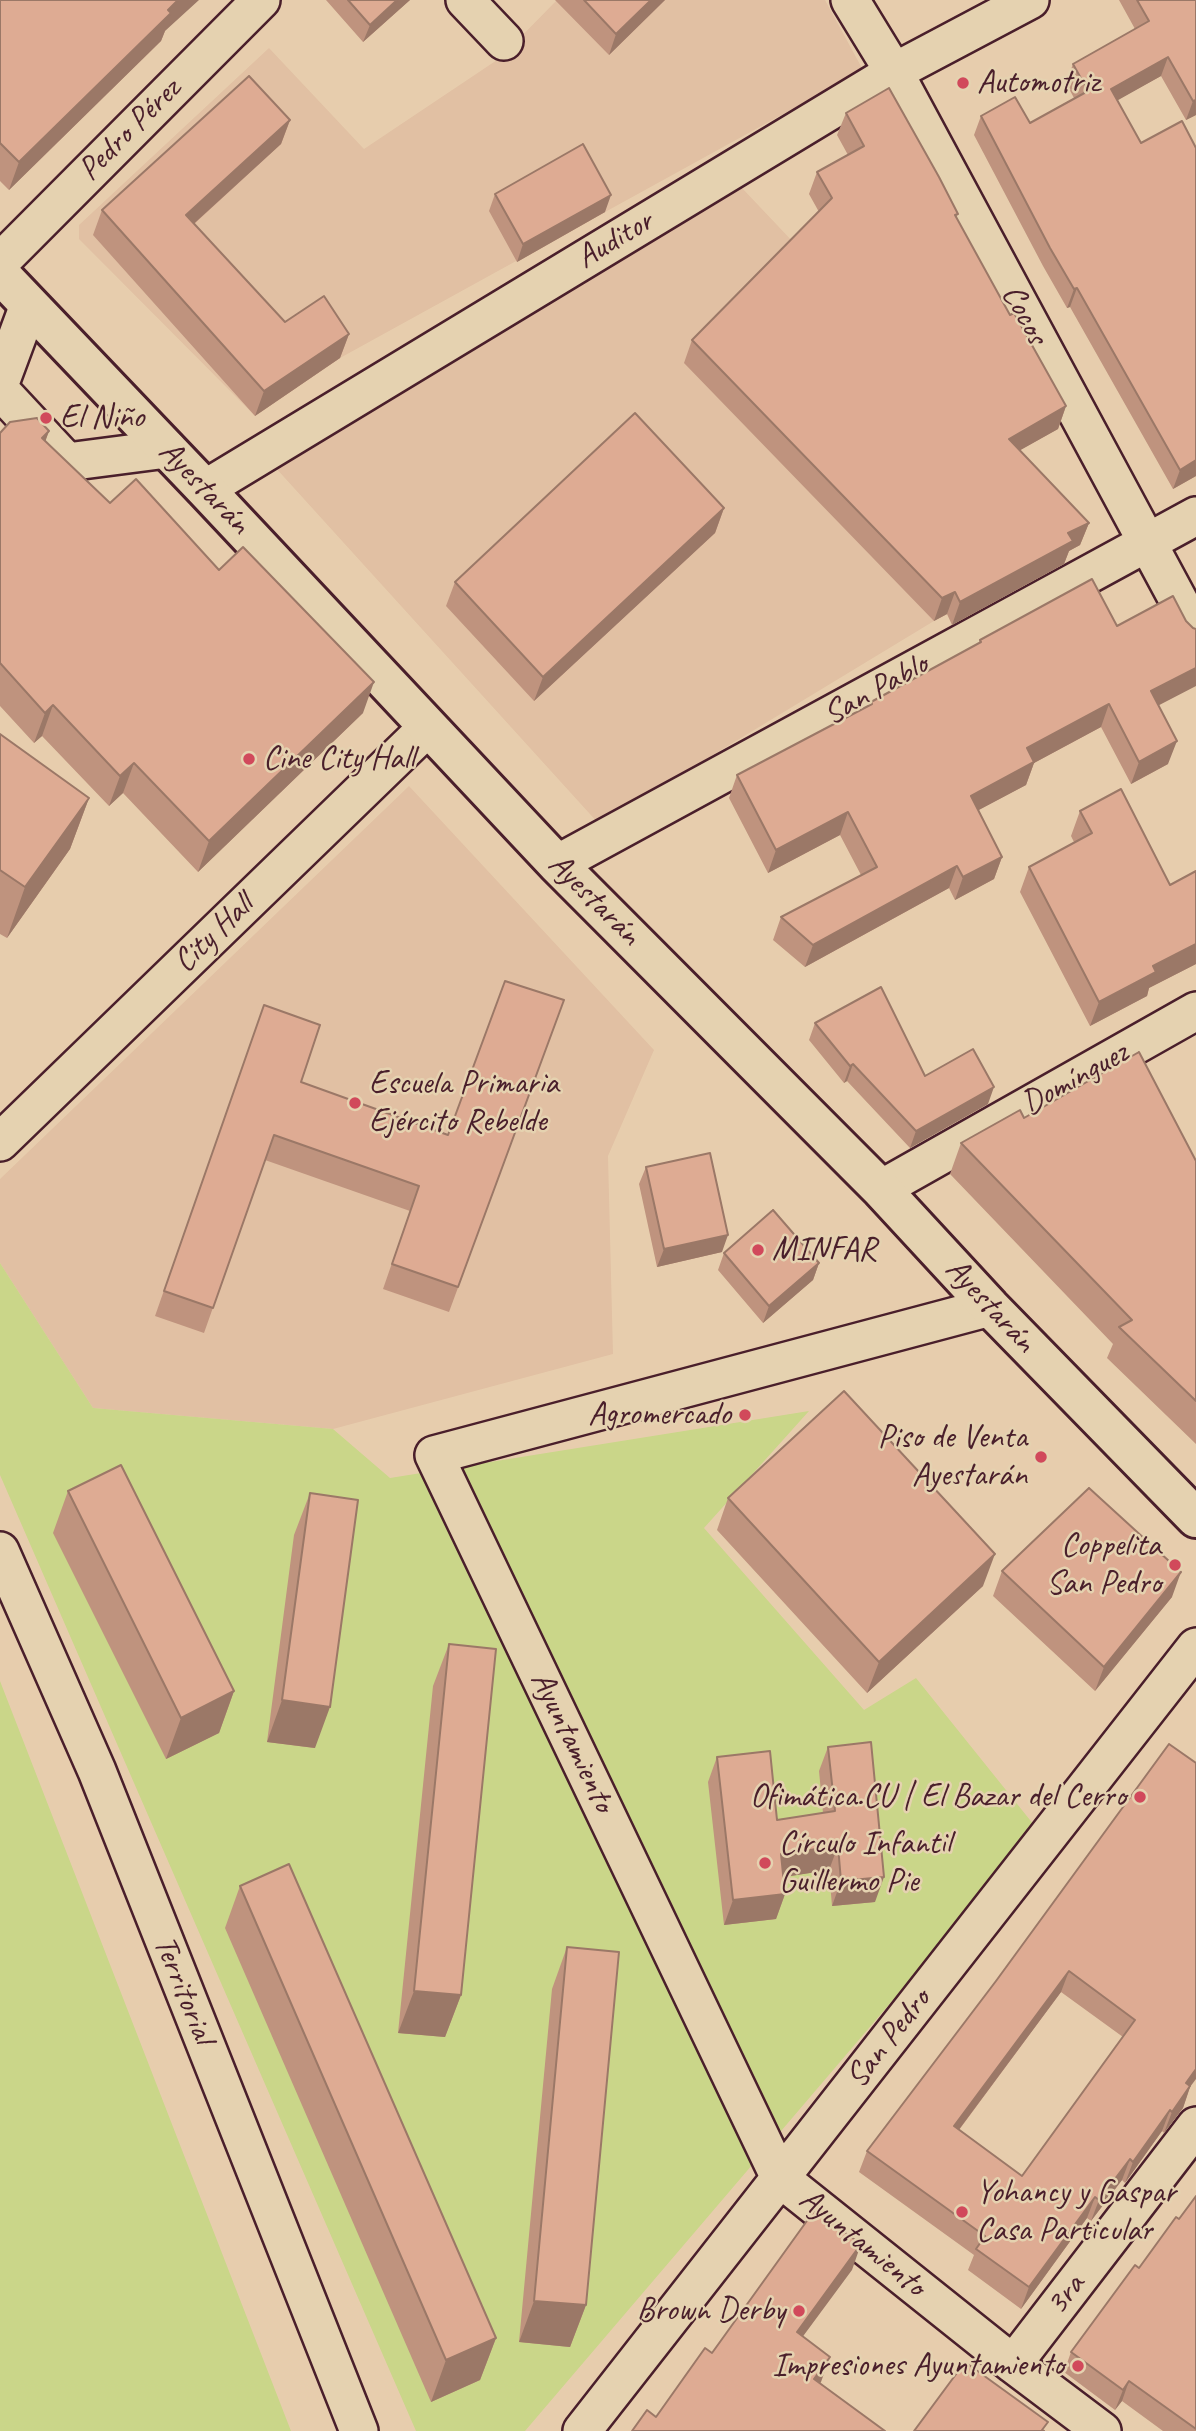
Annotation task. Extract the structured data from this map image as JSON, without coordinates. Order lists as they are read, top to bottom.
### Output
{
  "streets": {
    "main road": ["Ayestarán"],
    "street": [
      "Pedro Pérez",
      "Auditor",
      "Cocos",
      "San Pablo",
      "City Hall",
      "Domínguez",
      "Ayuntamiento",
      "Territorial",
      "San Pedro",
      "3ra"
    ]
  },
  "crossings": [
    ["Auditor", "Cocos"],
    ["Auditor", "Ayestarán"],
    ["Cocos", "San Pablo"],
    ["Ayestarán", "San Pablo"],
    ["Ayestarán", "City Hall"],
    ["Ayestarán", "Domínguez"],
    ["Ayestarán", "Ayuntamiento"],
    ["Ayuntamiento", "San Pedro"],
    ["Ayuntamiento", "3ra"]
  ],
  "places": [
    "Automotriz",
    "El Niño",
    "Cine City Hall",
    "Escuela Primaria Ejército Rebelde",
    "MINFAR",
    "Agromercado",
    "Piso de Venta Ayestarán",
    "Coppelita San Pedro",
    "Ofimática.CU | El Bazar del Cerro",
    "Círculo Infantil Guillermo Pie",
    "Yohancy y Gaspar Casa Particular",
    "Brown Derby",
    "Impresiones Ayuntamiento"
  ]
}
